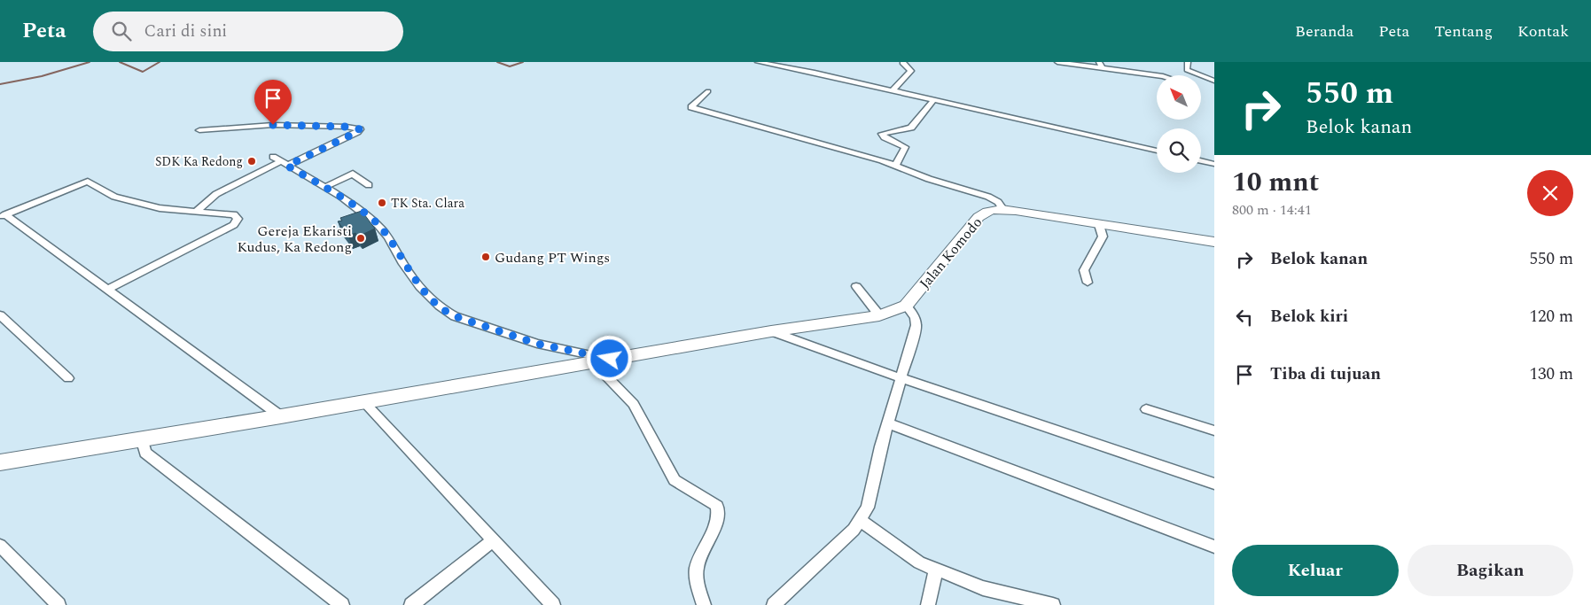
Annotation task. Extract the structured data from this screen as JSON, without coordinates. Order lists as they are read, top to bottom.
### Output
{
  "streets": {
    "highway": ["Jalan Komodo"]
  },
  "places": [
    "SDK Ka Redong",
    "TK Sta. Clara",
    "Gereja Ekaristi Kudus, Ka Redong",
    "Gudang PT Wings"
  ],
  "north": "top left",
  "page": {
    "header": "Peta",
    "search": "Cari di sini",
    "nav": [
      "Beranda",
      "Peta",
      "Tentang",
      "Kontak"
    ],
    "turn": ["550 m", "Belok kanan"],
    "heading": ["10 mnt", "800 m · 14:41"],
    "list": [
      {
        "name": "Belok kanan",
        "value": "550 m"
      },
      {
        "name": "Belok kiri",
        "value": "120 m"
      },
      {
        "name": "Tiba di tujuan",
        "value": "130 m"
      }
    ],
    "buttons": ["Keluar", "Bagikan"]
  }
}
